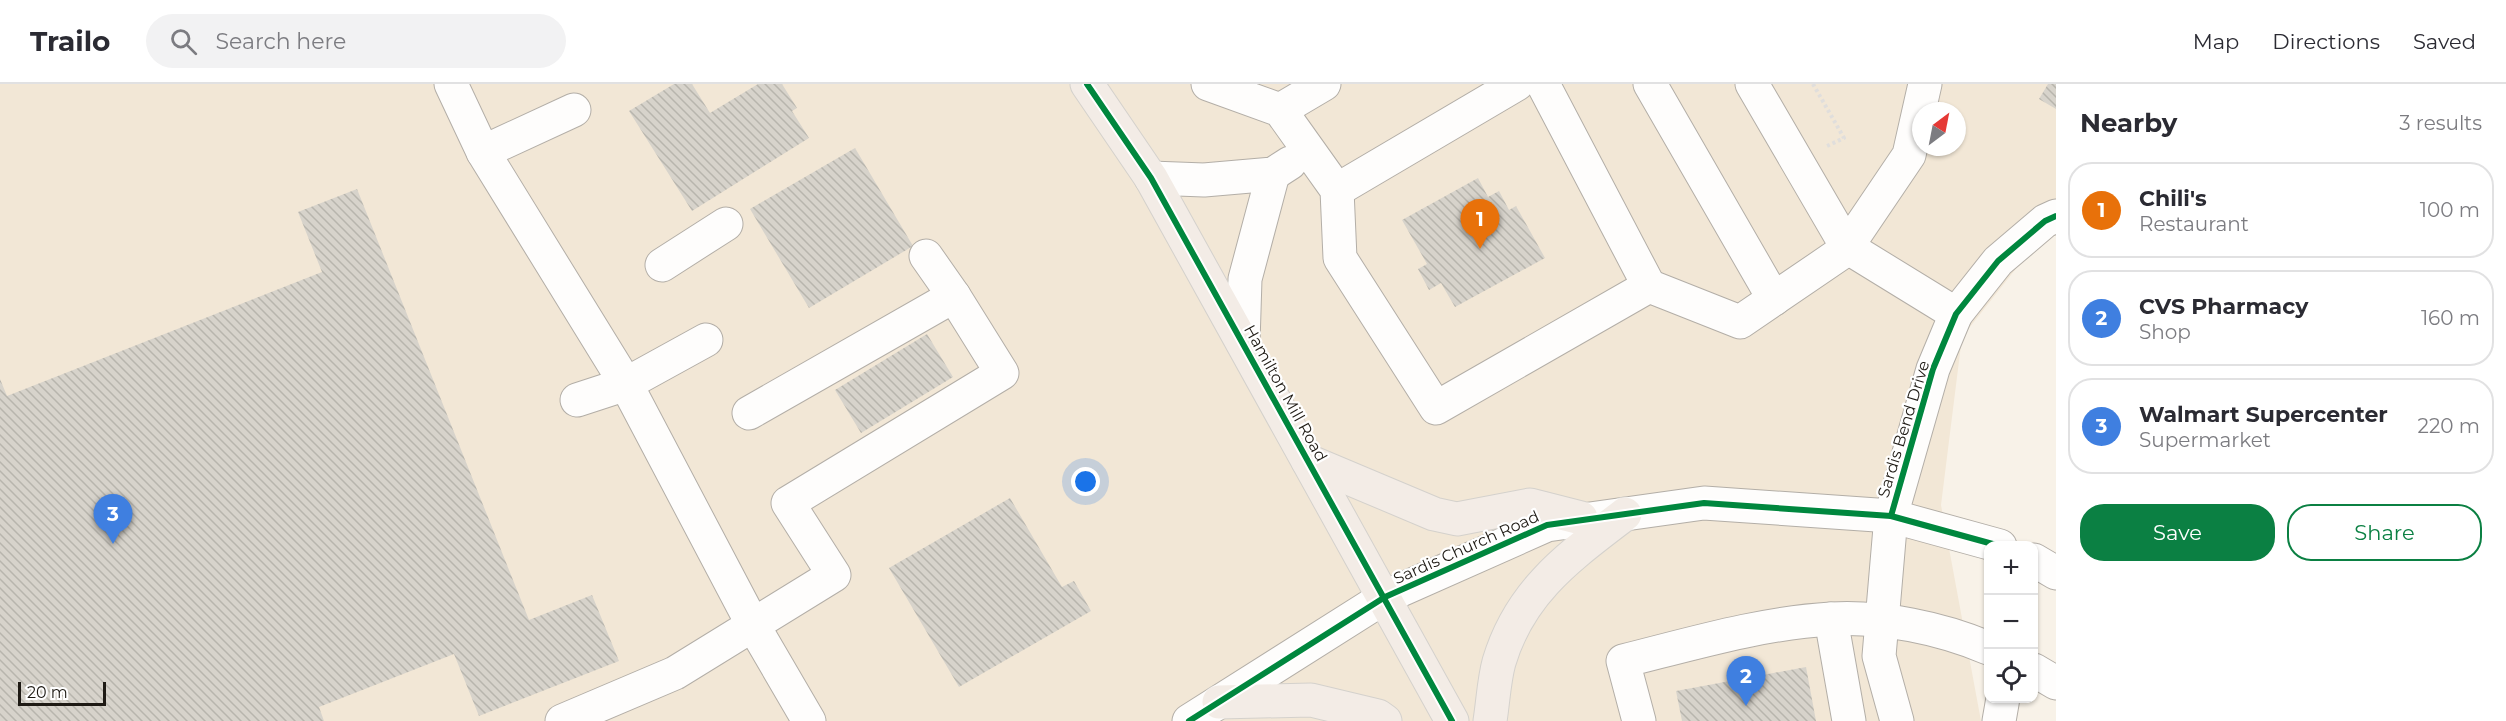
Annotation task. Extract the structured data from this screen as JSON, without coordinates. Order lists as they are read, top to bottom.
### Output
{
  "streets": {
    "main road": ["Hamilton Mill Road"],
    "street": ["Sardis Bend Drive", "Sardis Church Road"]
  },
  "crossings": [
    ["Hamilton Mill Road", "Sardis Church Road"],
    ["Sardis Bend Drive", "Sardis Church Road"]
  ],
  "scale_bar": "20 m",
  "north": "top right",
  "page": {
    "header": "Trailo",
    "search": "Search here",
    "nav": ["Map", "Directions", "Saved"],
    "heading": ["Nearby", "3 results"],
    "list": [
      {
        "mark": "1",
        "name": "Chili's",
        "note": "Restaurant",
        "value": "100 m"
      },
      {
        "mark": "2",
        "name": "CVS Pharmacy",
        "note": "Shop",
        "value": "160 m"
      },
      {
        "mark": "3",
        "name": "Walmart Supercenter",
        "note": "Supermarket",
        "value": "220 m"
      }
    ],
    "pins": ["1", "3", "2"],
    "buttons": ["Save", "Share"],
    "map_buttons": ["+", "−"],
    "scale": "20 m"
  }
}
